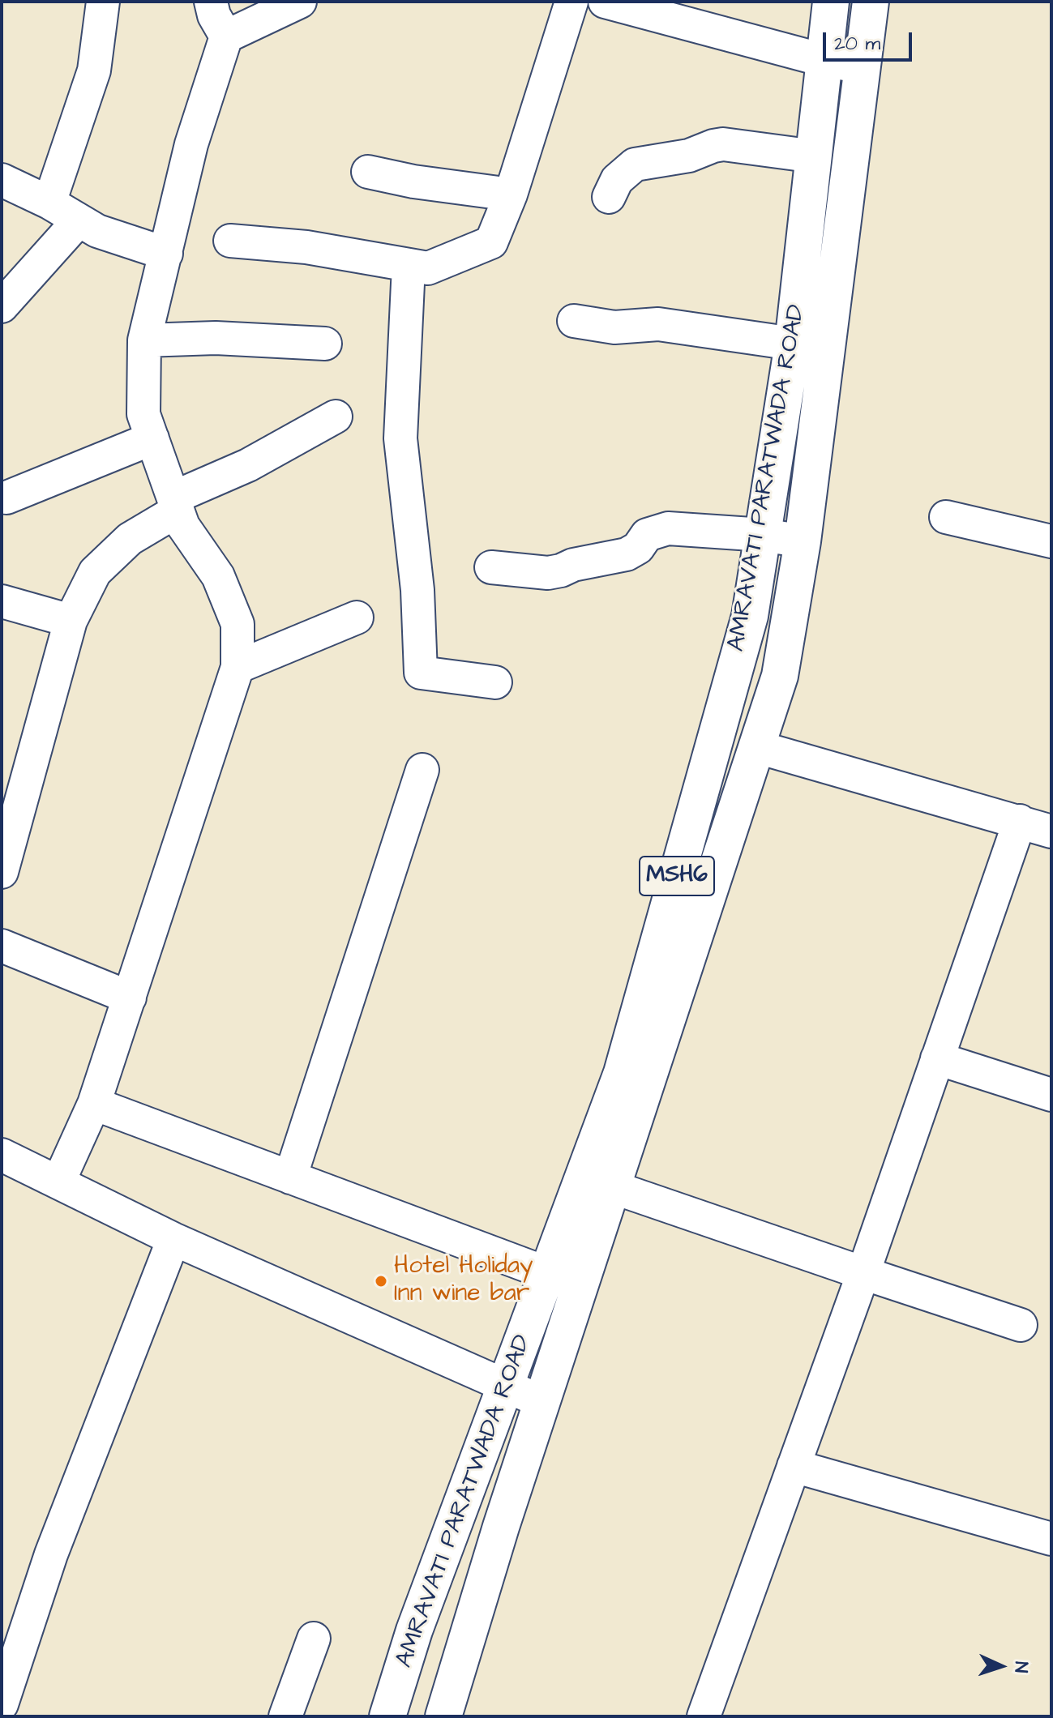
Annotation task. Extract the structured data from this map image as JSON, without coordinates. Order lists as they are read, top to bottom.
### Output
{
  "streets": {
    "main road": ["AMRAVATI PARATWADA ROAD", "MSH6"]
  },
  "places": ["Hotel Holiday Inn wine bar"],
  "scale_bar": "20 m",
  "north": "right"
}
